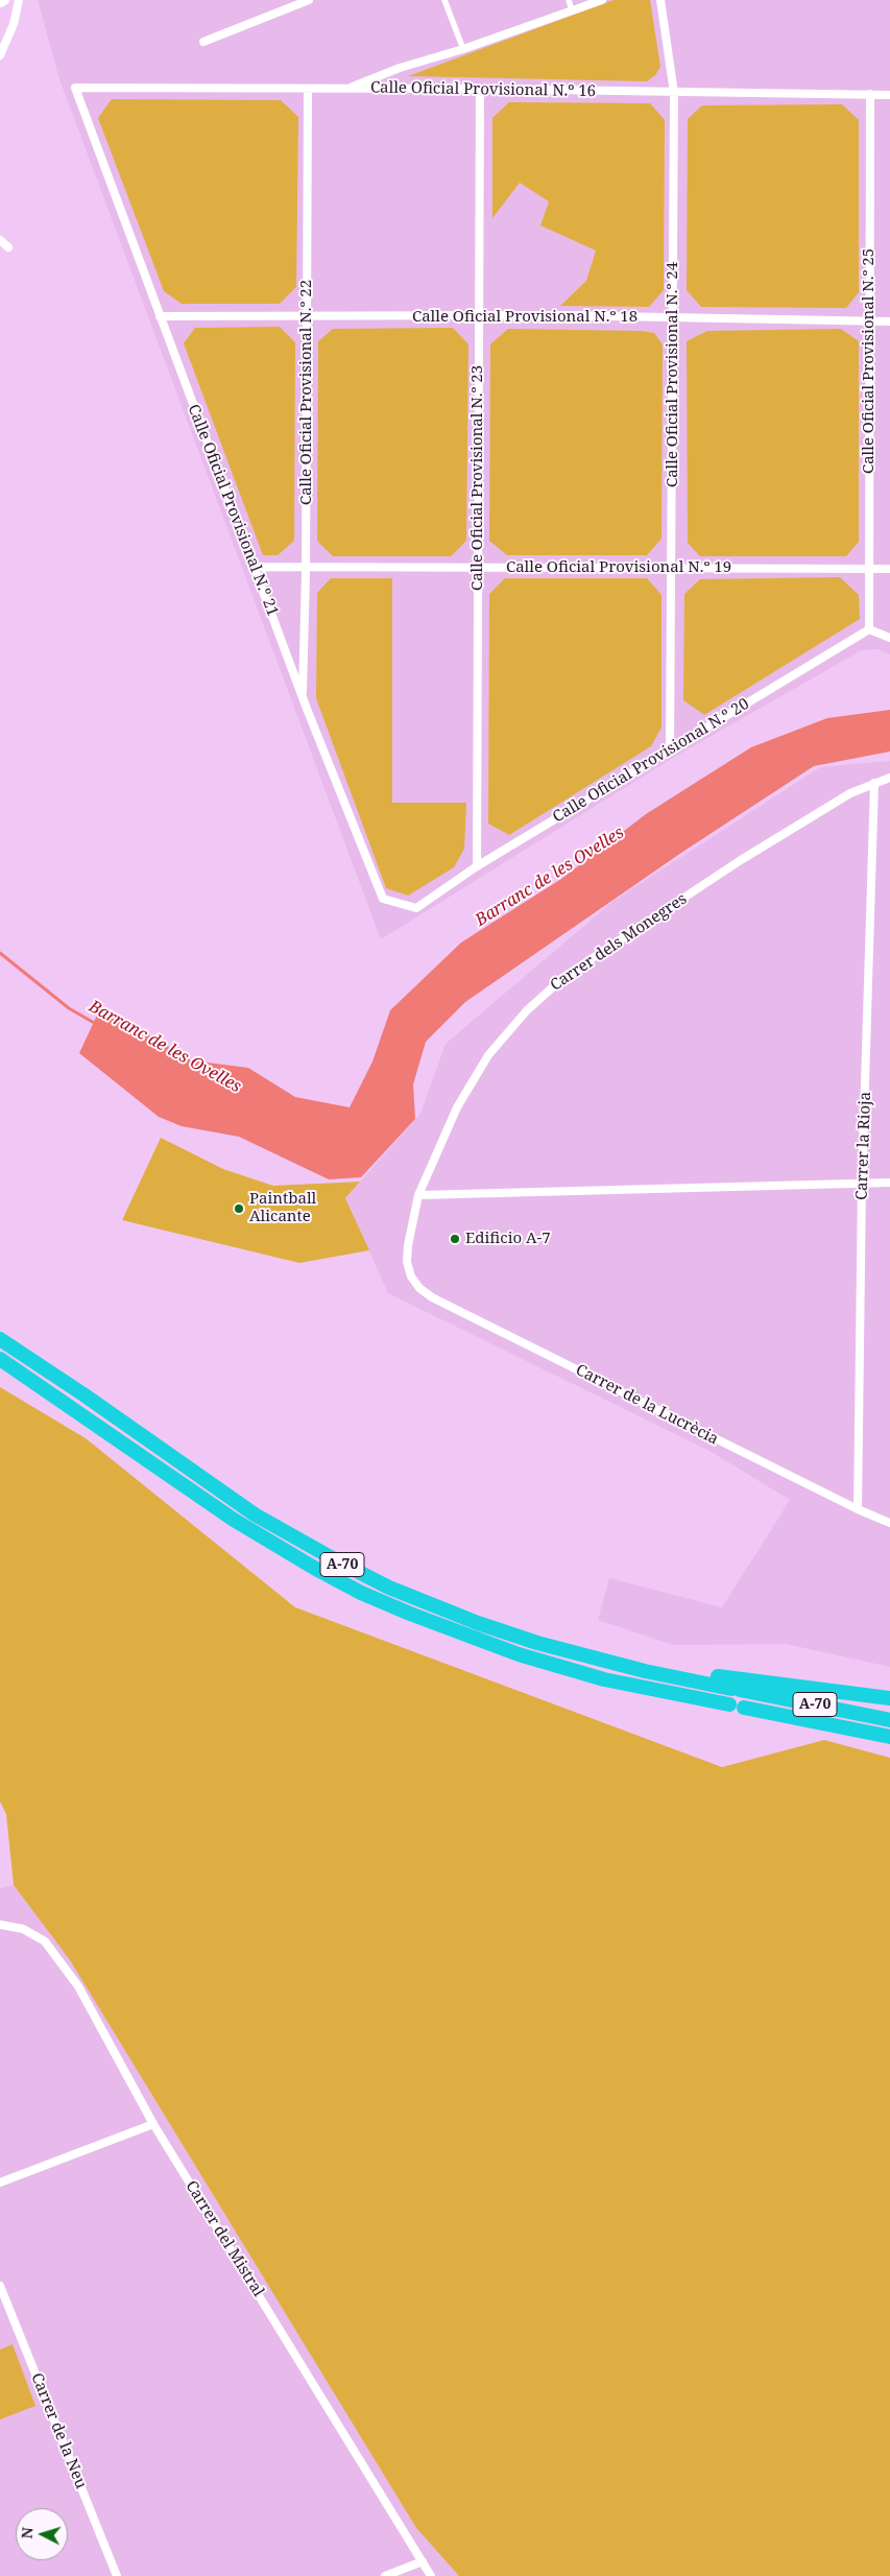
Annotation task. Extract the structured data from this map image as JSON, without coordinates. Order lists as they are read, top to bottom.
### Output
{
  "streets": {
    "highway": ["A-70"],
    "street": [
      "Calle Oficial Provisional N.º 16",
      "Calle Oficial Provisional N.º 18",
      "Calle Oficial Provisional N.º 25",
      "Calle Oficial Provisional N.º 24",
      "Calle Oficial Provisional N.º 22",
      "Calle Oficial Provisional N.º 23",
      "Calle Oficial Provisional N.º 21",
      "Calle Oficial Provisional N.º 19",
      "Calle Oficial Provisional N.º 20",
      "Carrer dels Monegres",
      "Carrer la Rioja",
      "Carrer de la Lucrècia",
      "Carrer del Mistral",
      "Carrer de la Neu"
    ]
  },
  "crossings": [
    ["Calle Oficial Provisional N.º 16", "Calle Oficial Provisional N.º 25"],
    ["Calle Oficial Provisional N.º 16", "Calle Oficial Provisional N.º 24"],
    ["Calle Oficial Provisional N.º 16", "Calle Oficial Provisional N.º 22"],
    ["Calle Oficial Provisional N.º 16", "Calle Oficial Provisional N.º 23"],
    ["Calle Oficial Provisional N.º 16", "Calle Oficial Provisional N.º 21"],
    ["Calle Oficial Provisional N.º 18", "Calle Oficial Provisional N.º 25"],
    ["Calle Oficial Provisional N.º 18", "Calle Oficial Provisional N.º 24"],
    ["Calle Oficial Provisional N.º 18", "Calle Oficial Provisional N.º 22"],
    ["Calle Oficial Provisional N.º 18", "Calle Oficial Provisional N.º 23"],
    ["Calle Oficial Provisional N.º 18", "Calle Oficial Provisional N.º 21"],
    ["Calle Oficial Provisional N.º 25", "Calle Oficial Provisional N.º 19"],
    ["Calle Oficial Provisional N.º 25", "Calle Oficial Provisional N.º 20"],
    ["Calle Oficial Provisional N.º 24", "Calle Oficial Provisional N.º 19"],
    ["Calle Oficial Provisional N.º 24", "Calle Oficial Provisional N.º 20"],
    ["Calle Oficial Provisional N.º 22", "Calle Oficial Provisional N.º 21"],
    ["Calle Oficial Provisional N.º 22", "Calle Oficial Provisional N.º 19"],
    ["Calle Oficial Provisional N.º 23", "Calle Oficial Provisional N.º 19"],
    ["Calle Oficial Provisional N.º 23", "Calle Oficial Provisional N.º 20"],
    ["Calle Oficial Provisional N.º 21", "Calle Oficial Provisional N.º 19"],
    ["Calle Oficial Provisional N.º 21", "Calle Oficial Provisional N.º 20"],
    ["Carrer dels Monegres", "Carrer la Rioja"],
    ["Carrer dels Monegres", "Carrer de la Lucrècia"],
    ["Carrer la Rioja", "Carrer de la Lucrècia"]
  ],
  "water": ["Barranc de les Ovelles"],
  "places": ["Paintball Alicante", "Edificio A-7"],
  "north": "left"
}
